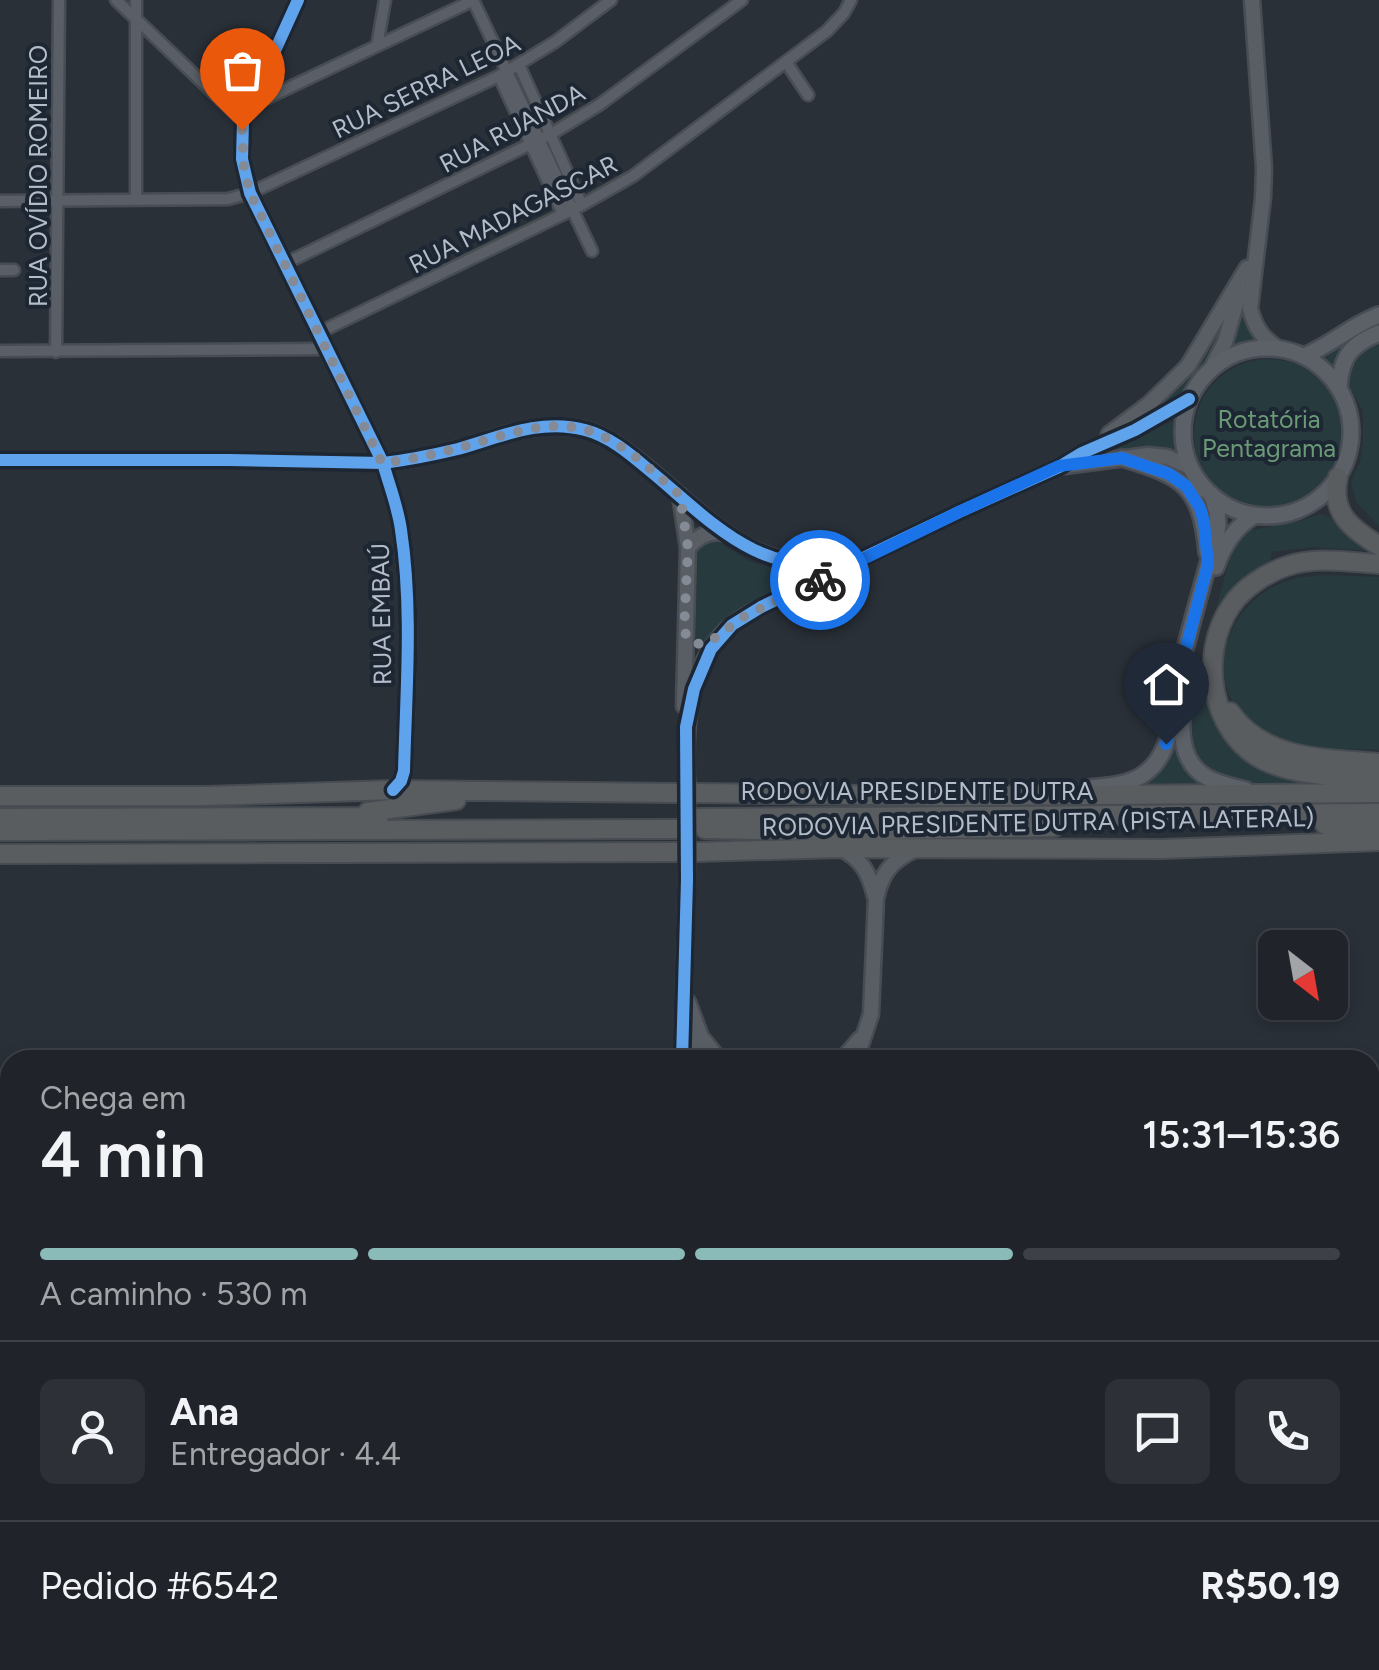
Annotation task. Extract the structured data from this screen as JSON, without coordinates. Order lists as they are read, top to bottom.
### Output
{
  "streets": {
    "highway": ["RODOVIA PRESIDENTE DUTRA", "RODOVIA PRESIDENTE DUTRA (PISTA LATERAL)"],
    "street": [
      "RUA SERRA LEOA",
      "RUA RUANDA",
      "RUA OVÍDIO ROMEIRO",
      "RUA MADAGASCAR",
      "RUA EMBAÚ"
    ]
  },
  "crossings": [
    ["RUA SERRA LEOA", "RUA OVÍDIO ROMEIRO"],
    ["RUA SERRA LEOA", "RUA EMBAÚ"],
    ["RUA RUANDA", "RUA EMBAÚ"],
    ["RUA MADAGASCAR", "RUA EMBAÚ"],
    ["RODOVIA PRESIDENTE DUTRA", "RODOVIA PRESIDENTE DUTRA (PISTA LATERAL)"]
  ],
  "parks": ["Rotatória Pentagrama"],
  "north": "bottom right",
  "page": {
    "heading": ["4 min", "Chega em", "15:31–15:36"],
    "panel": [
      "Ana",
      "Entregador · 4.4",
      "Pedido #6542",
      "R$50.19"
    ],
    "bar": "A caminho · 530 m"
  }
}
